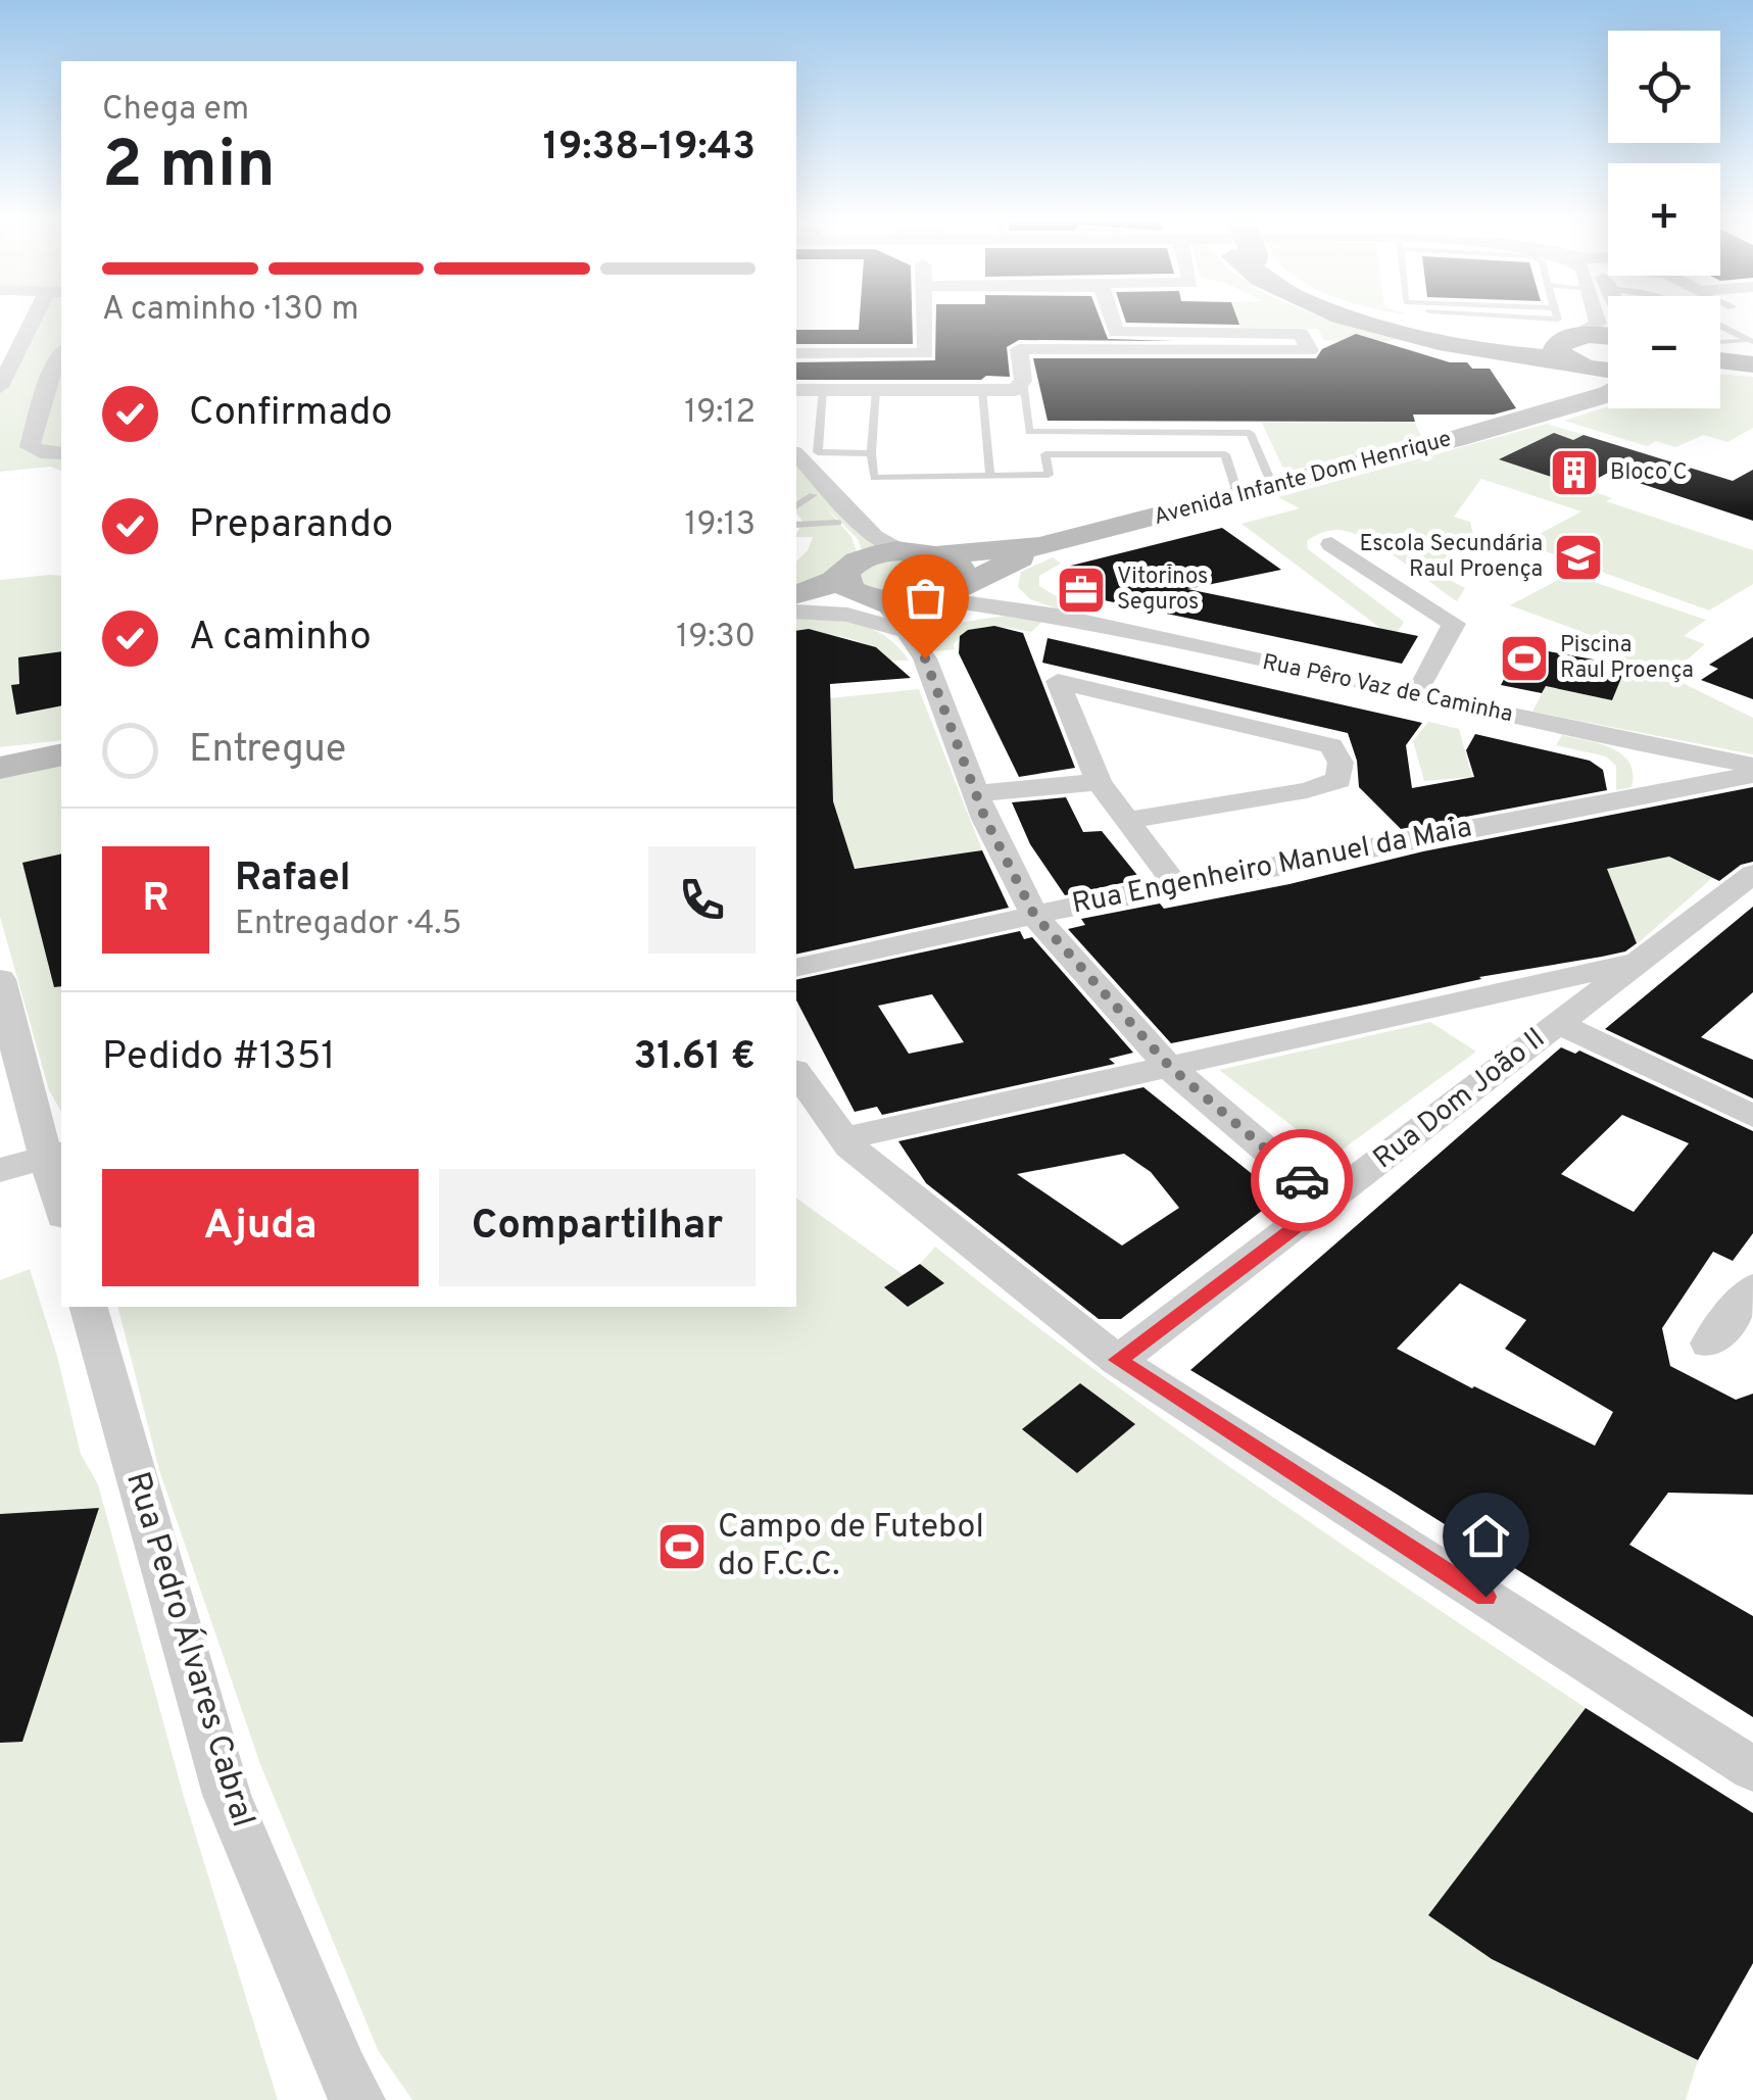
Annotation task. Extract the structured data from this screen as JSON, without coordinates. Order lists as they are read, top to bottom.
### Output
{
  "streets": {
    "main road": ["Avenida Infante Dom Henrique"],
    "street": [
      "Rua Pêro Vaz de Caminha",
      "Rua Engenheiro Manuel da Maia",
      "Rua Dom João II",
      "Rua Pedro Álvares Cabral"
    ]
  },
  "crossings": [
    ["Avenida Infante Dom Henrique", "Rua Pêro Vaz de Caminha"]
  ],
  "places": {
    "building": ["Bloco C"],
    "school or university": ["Escola Secundária Raul Proença"],
    "office": ["Vitorinos Seguros"],
    "sports": ["Piscina Raul Proença", "Campo de Futebol do F.C.C."]
  },
  "page": {
    "map_buttons": ["+", "−"],
    "heading": ["2 min", "Chega em", "19:38–19:43"],
    "panel": [
      "Rafael",
      "Entregador · 4.5",
      "Pedido #1351",
      "31.61 €"
    ],
    "bar": "A caminho · 130 m",
    "list": [
      ["Confirmado", "19:12"],
      ["Preparando", "19:13"],
      ["A caminho", "19:30"],
      "Entregue"
    ],
    "round": "R",
    "buttons": ["Ajuda", "Compartilhar"]
  }
}
